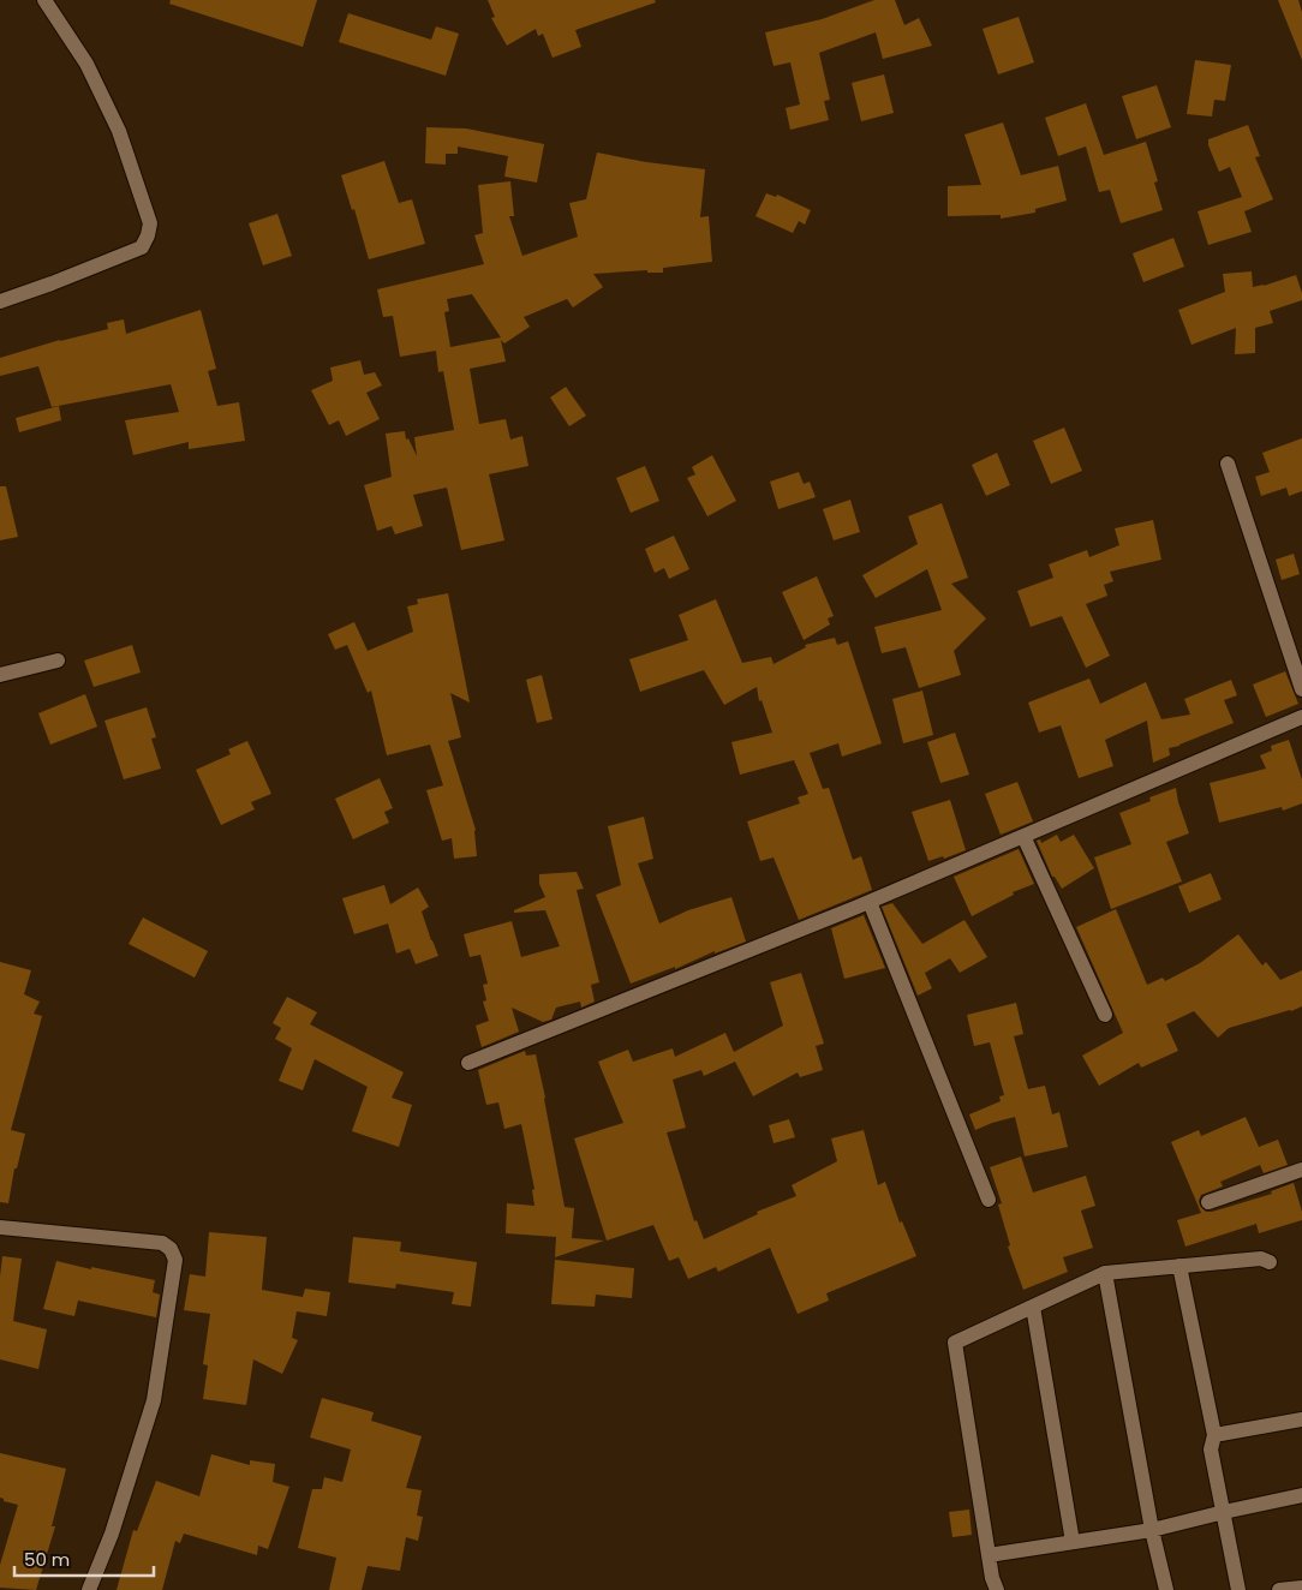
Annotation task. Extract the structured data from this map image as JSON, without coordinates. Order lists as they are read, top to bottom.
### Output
{
  "scale_bar": "50 m"
}
